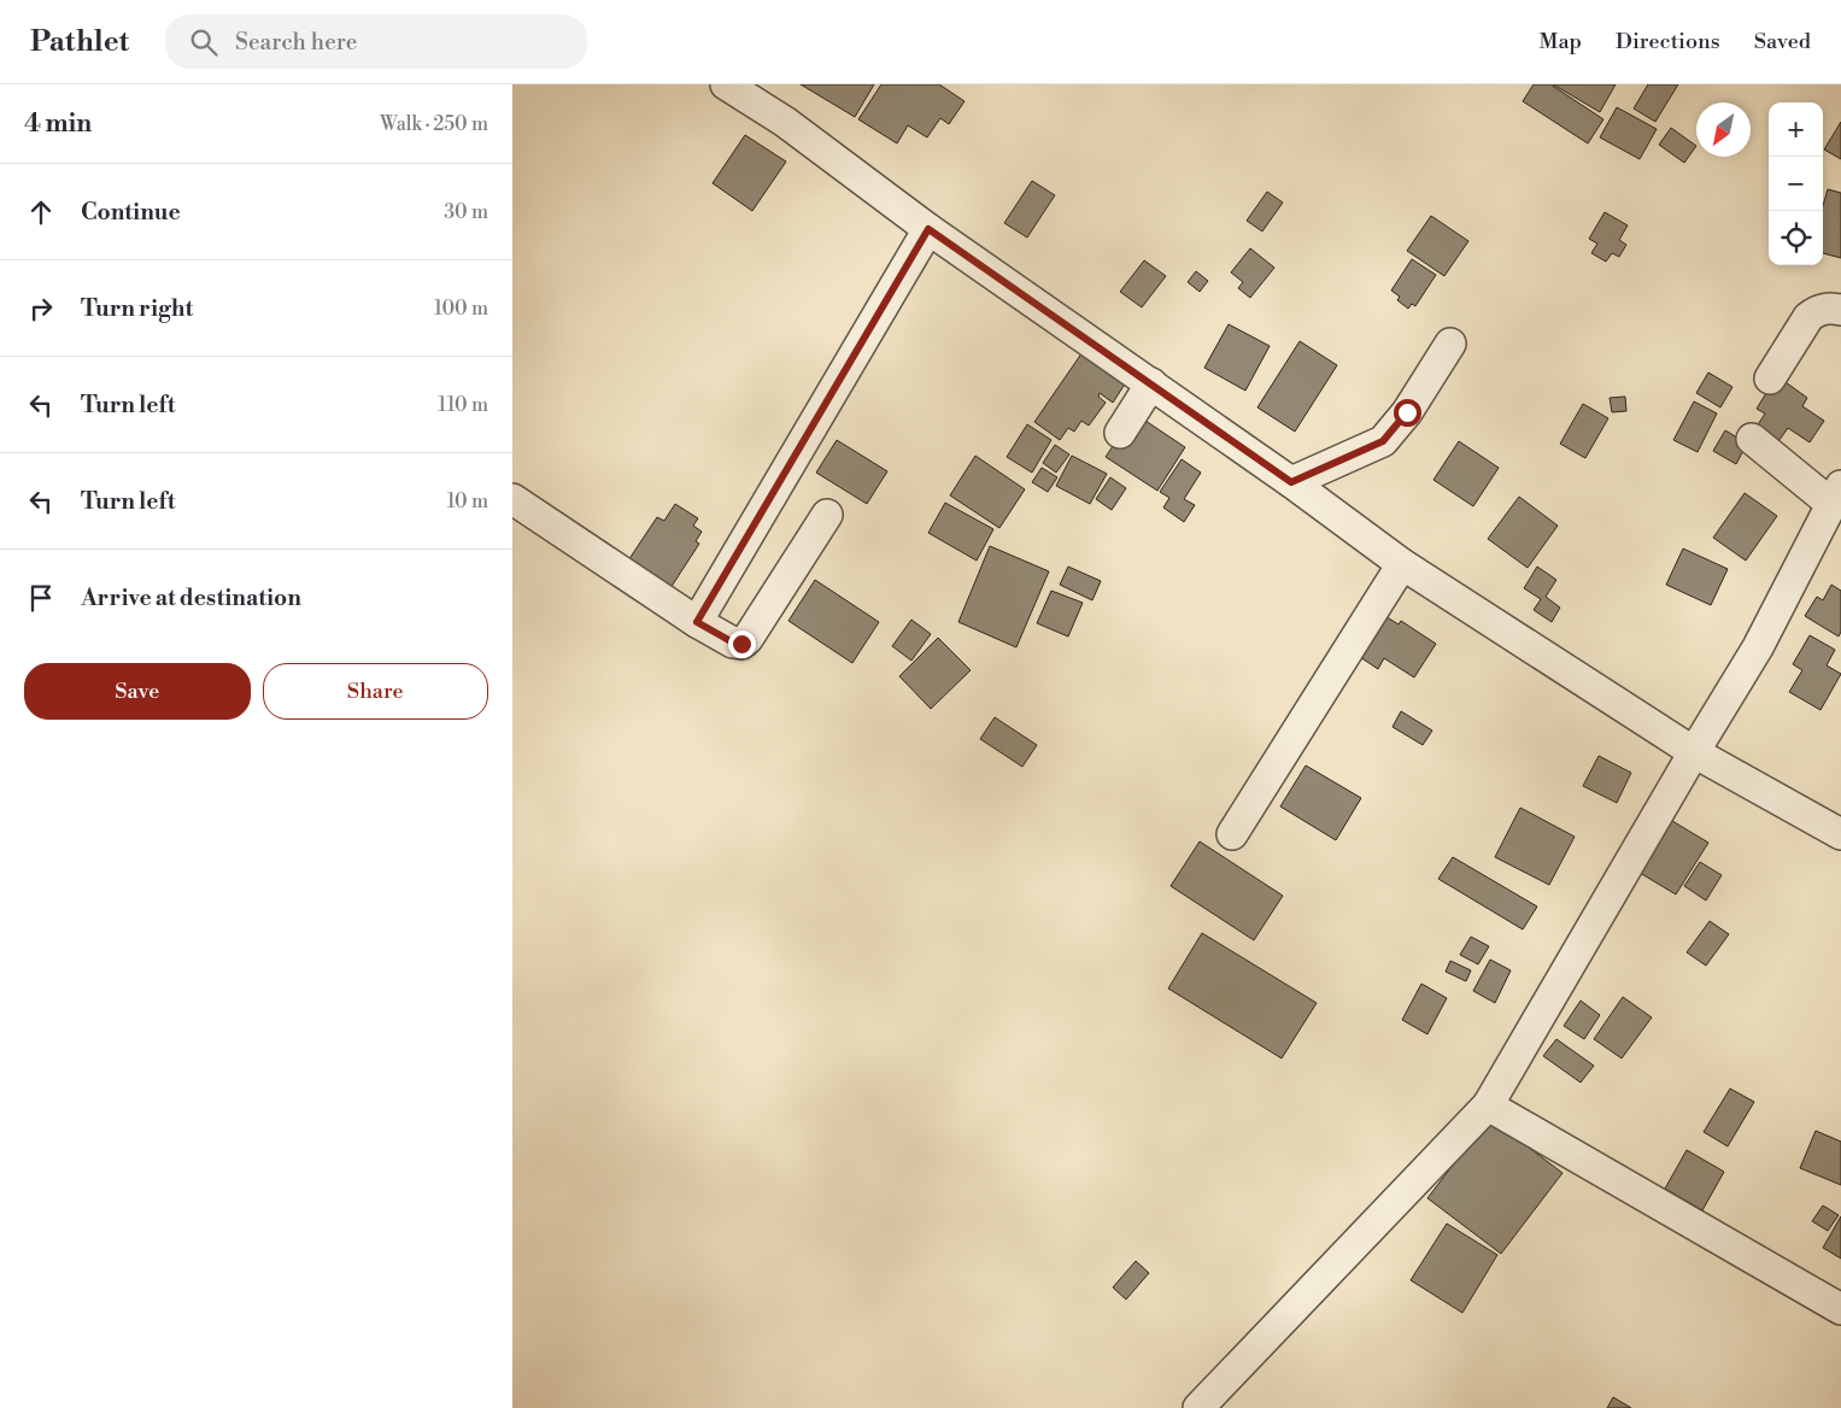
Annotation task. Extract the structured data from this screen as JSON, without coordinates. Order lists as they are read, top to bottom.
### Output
{
  "north": "bottom left",
  "page": {
    "header": "Pathlet",
    "search": "Search here",
    "nav": ["Map", "Directions", "Saved"],
    "heading": ["4 min", "Walk · 250 m"],
    "map_buttons": ["+", "−"],
    "list": [
      ["Continue", "30 m"],
      ["Turn right", "100 m"],
      ["Turn left", "110 m"],
      ["Turn left", "10 m"],
      "Arrive at destination"
    ],
    "buttons": ["Save", "Share"]
  }
}
